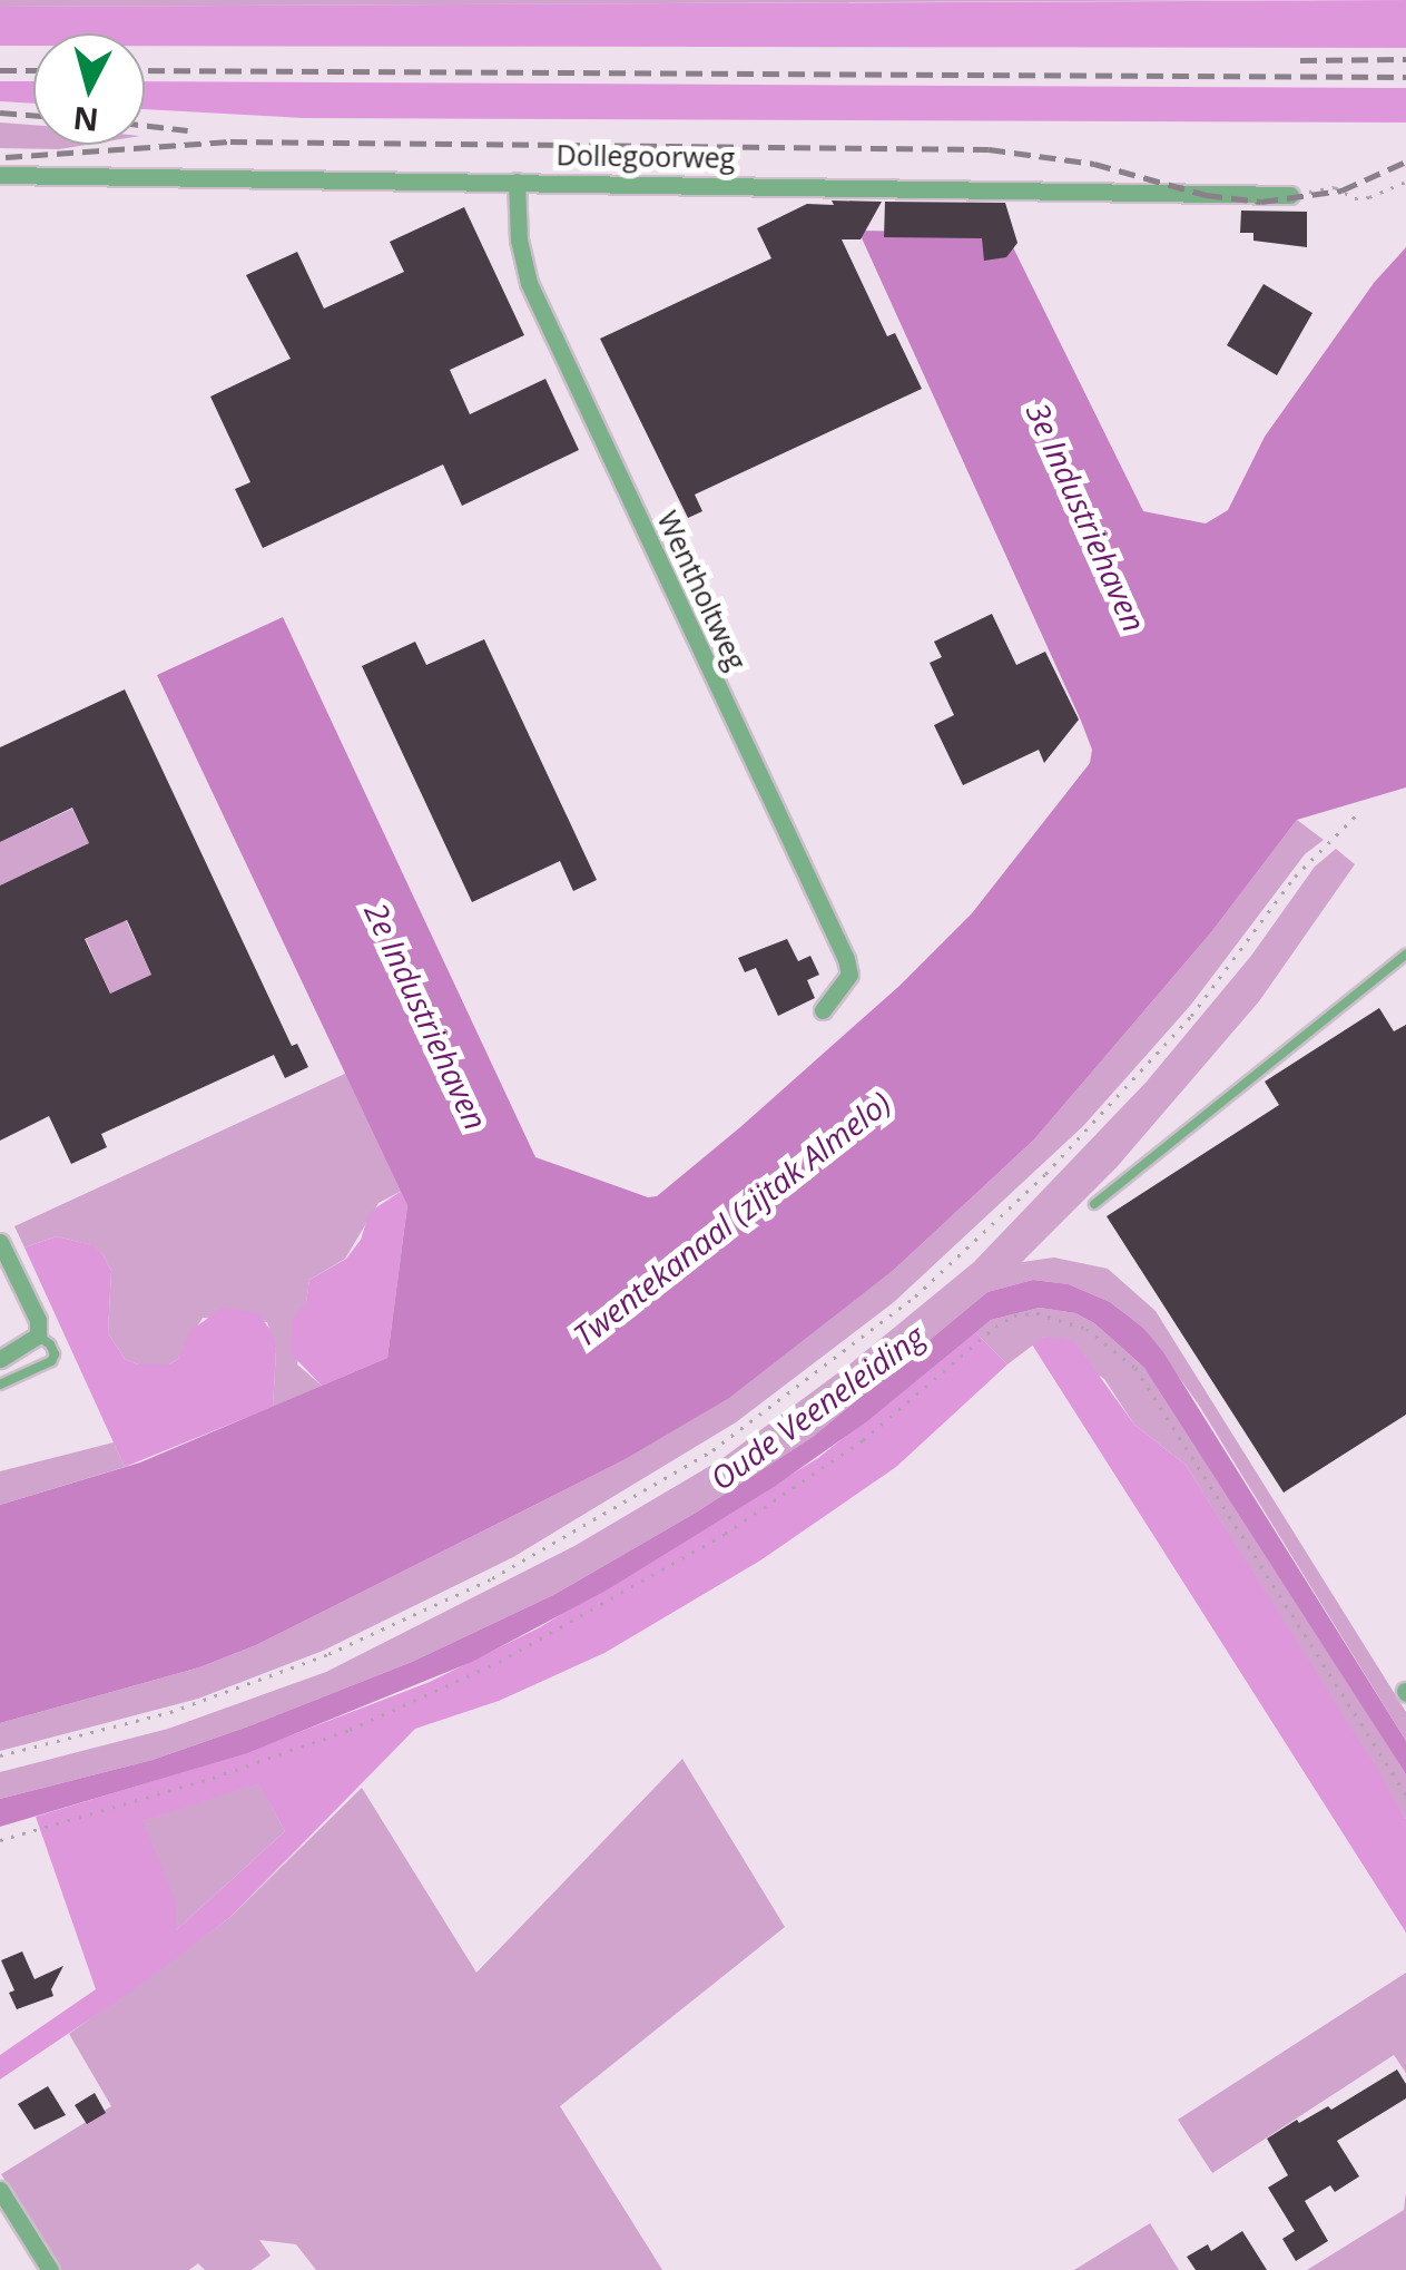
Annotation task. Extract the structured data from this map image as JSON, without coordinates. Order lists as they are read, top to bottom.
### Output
{
  "streets": {
    "street": ["Dollegoorweg", "Wentholtweg"]
  },
  "crossings": [
    ["Dollegoorweg", "Wentholtweg"]
  ],
  "water": [
    "3e Industriehaven",
    "2e Industriehaven",
    "Twentekanaal (zijtak Almelo)",
    "Oude Veeneleiding"
  ],
  "north": "bottom"
}
